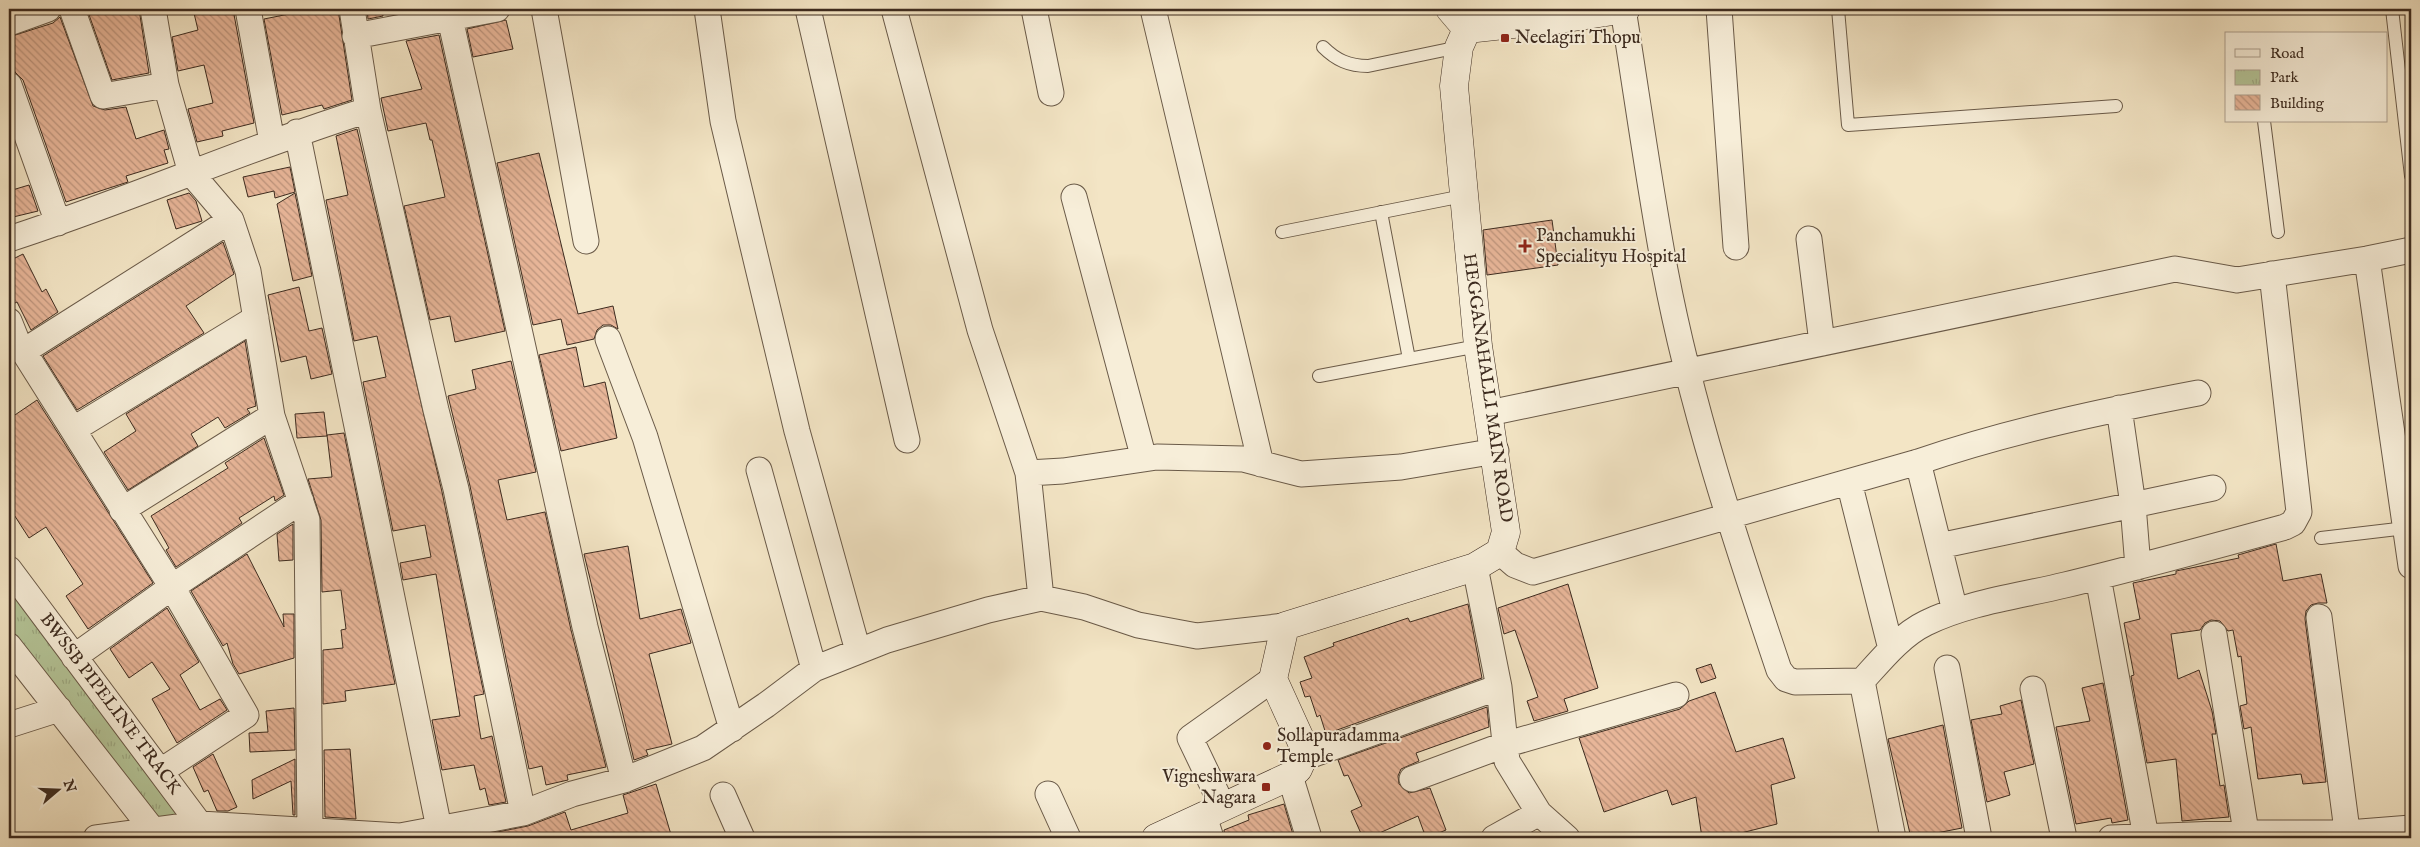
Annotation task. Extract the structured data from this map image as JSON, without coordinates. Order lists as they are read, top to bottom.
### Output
{
  "streets": {
    "main road": ["HEGGANAHALLI MAIN ROAD"],
    "street": ["BWSSB PIPELINE TRACK"]
  },
  "places": {
    "transit": ["Neelagiri Thopu", "Vigneshwara Nagara"],
    "health": ["Panchamukhi Specialityu Hospital"],
    "other": ["Sollapuradamma Temple"]
  },
  "legend": ["Road", "Park", "Building"],
  "north": "right"
}
